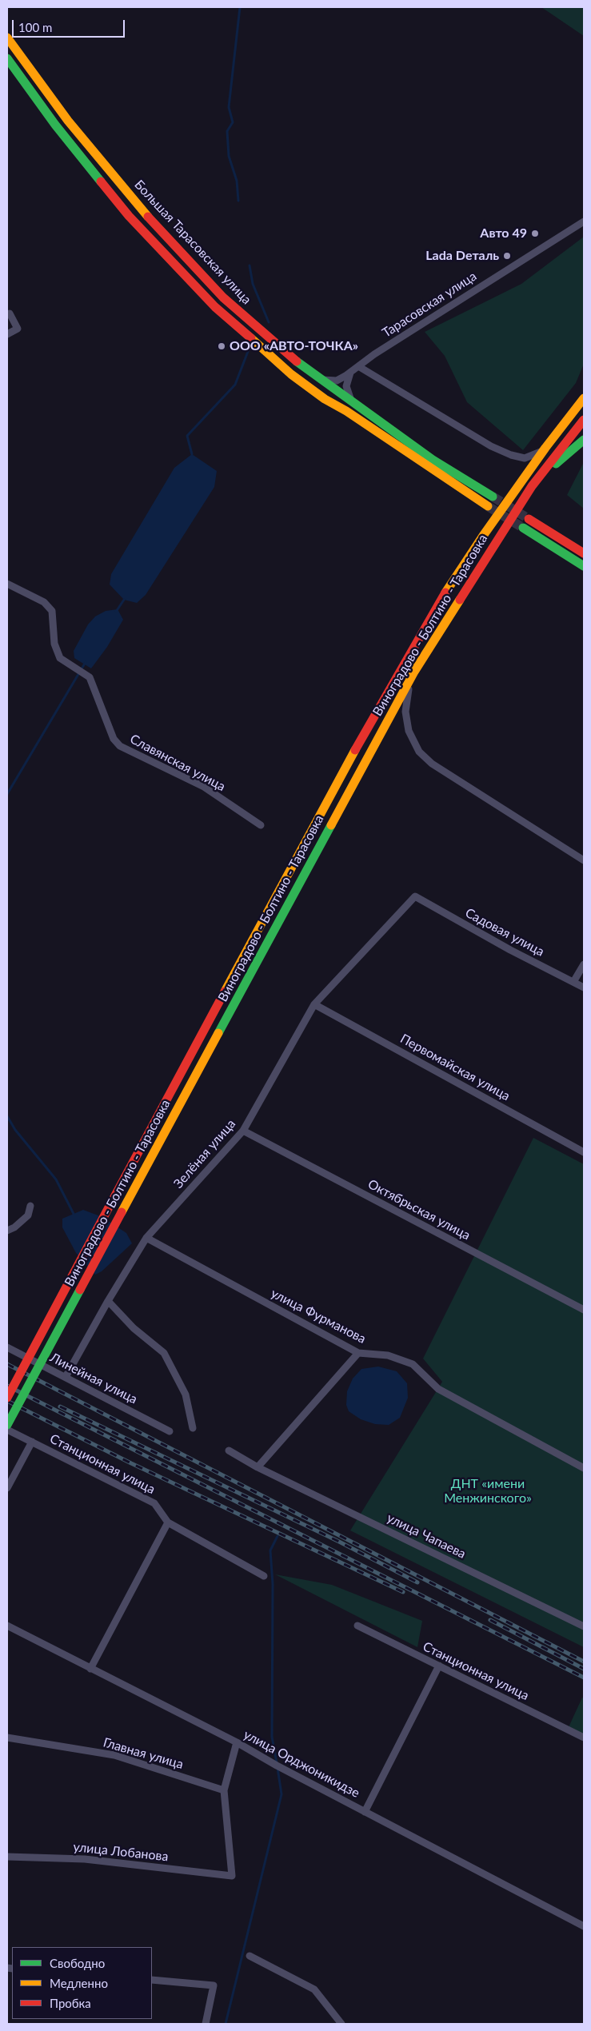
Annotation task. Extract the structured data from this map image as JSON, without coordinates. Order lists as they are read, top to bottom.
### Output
{
  "streets": {
    "main road": ["Большая Тарасовская улица", "Виноградово - Болтино - Тарасовка"],
    "street": [
      "Тарасовская улица",
      "Славянская улица",
      "Садовая улица",
      "Первомайская улица",
      "Зелёная улица",
      "Октябрьская улица",
      "улица Фурманова",
      "Линейная улица",
      "Станционная улица",
      "улица Чапаева",
      "Главная улица",
      "улица Орджоникидзе",
      "улица Лобанова"
    ]
  },
  "crossings": [
    ["Большая Тарасовская улица", "Тарасовская улица"],
    ["Садовая улица", "Зелёная улица"],
    ["Первомайская улица", "Зелёная улица"],
    ["Зелёная улица", "Октябрьская улица"],
    ["Зелёная улица", "улица Фурманова"],
    ["Зелёная улица", "Линейная улица"],
    ["Главная улица", "улица Лобанова"]
  ],
  "parks": ["ДНТ «имени Менжинского»"],
  "places": ["Авто 49", "Lada Dеталь", "ООО «АВТО-ТОЧКА»"],
  "legend": ["Свободно", "Медленно", "Пробка"],
  "scale_bar": "100 m"
}
